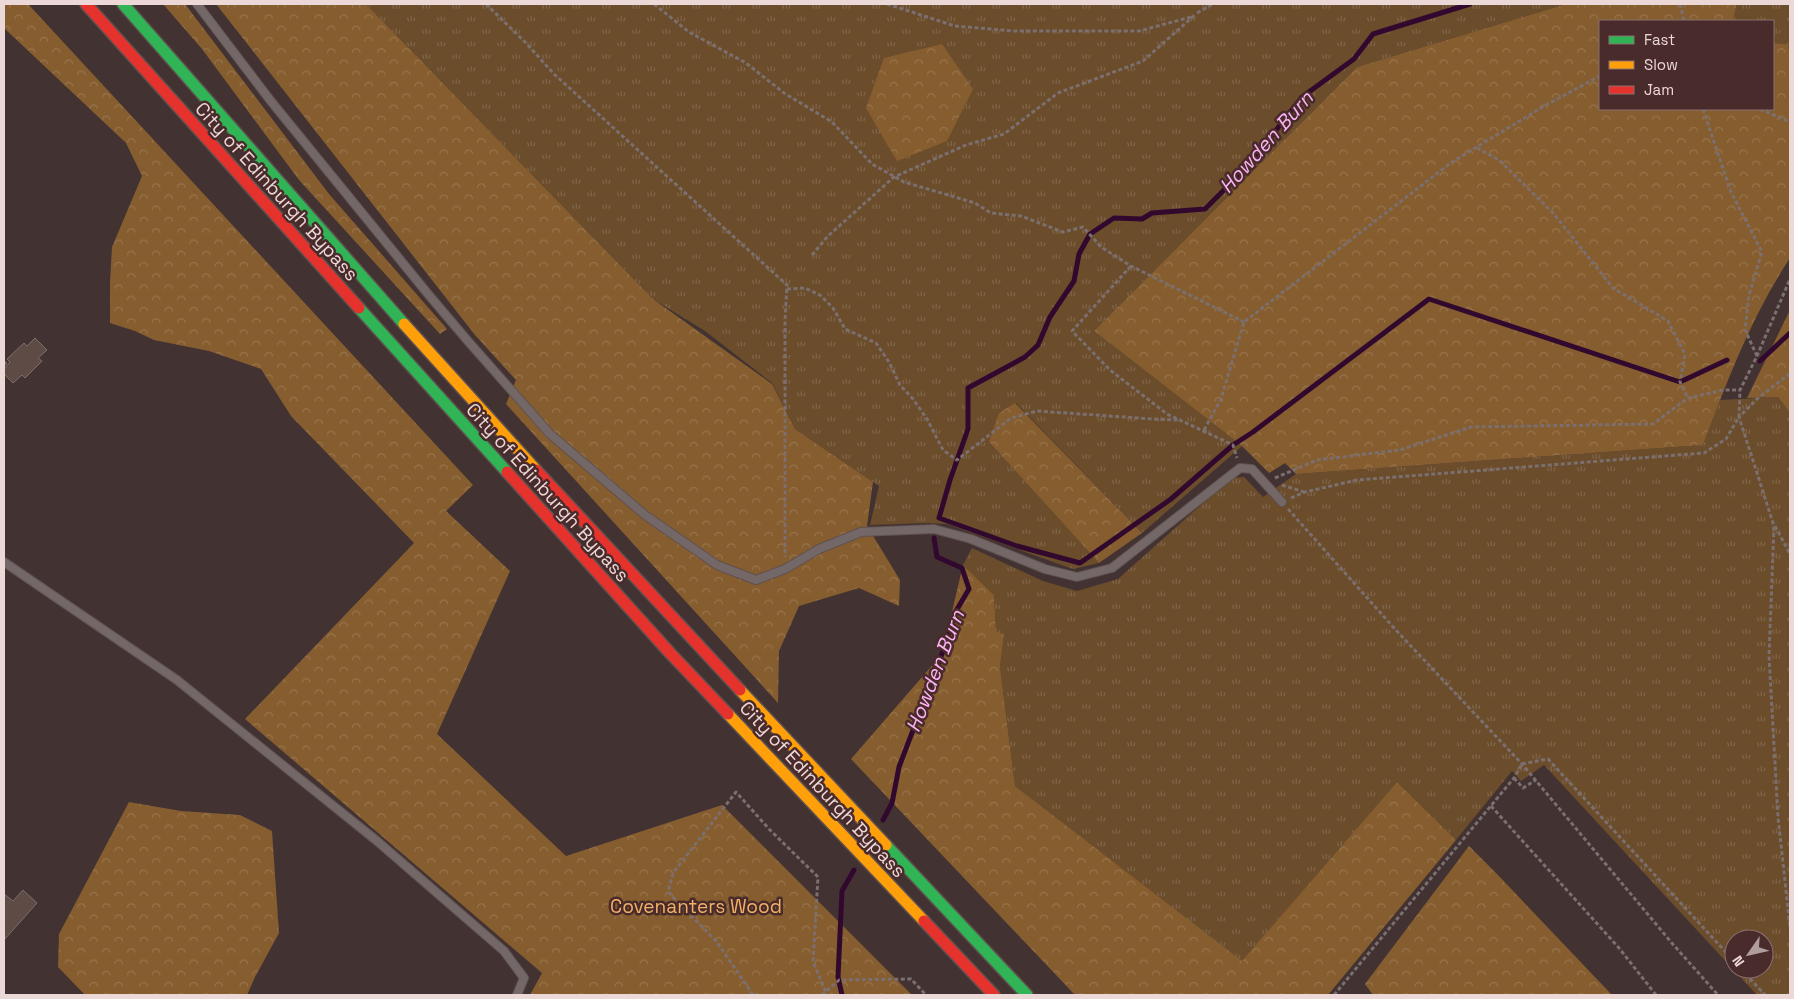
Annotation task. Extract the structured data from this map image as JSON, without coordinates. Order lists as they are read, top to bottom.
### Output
{
  "streets": {
    "highway": ["City of Edinburgh Bypass"]
  },
  "water": ["Howden Burn"],
  "parks": ["Covenanters Wood"],
  "legend": ["Fast", "Slow", "Jam"],
  "north": "bottom left"
}
